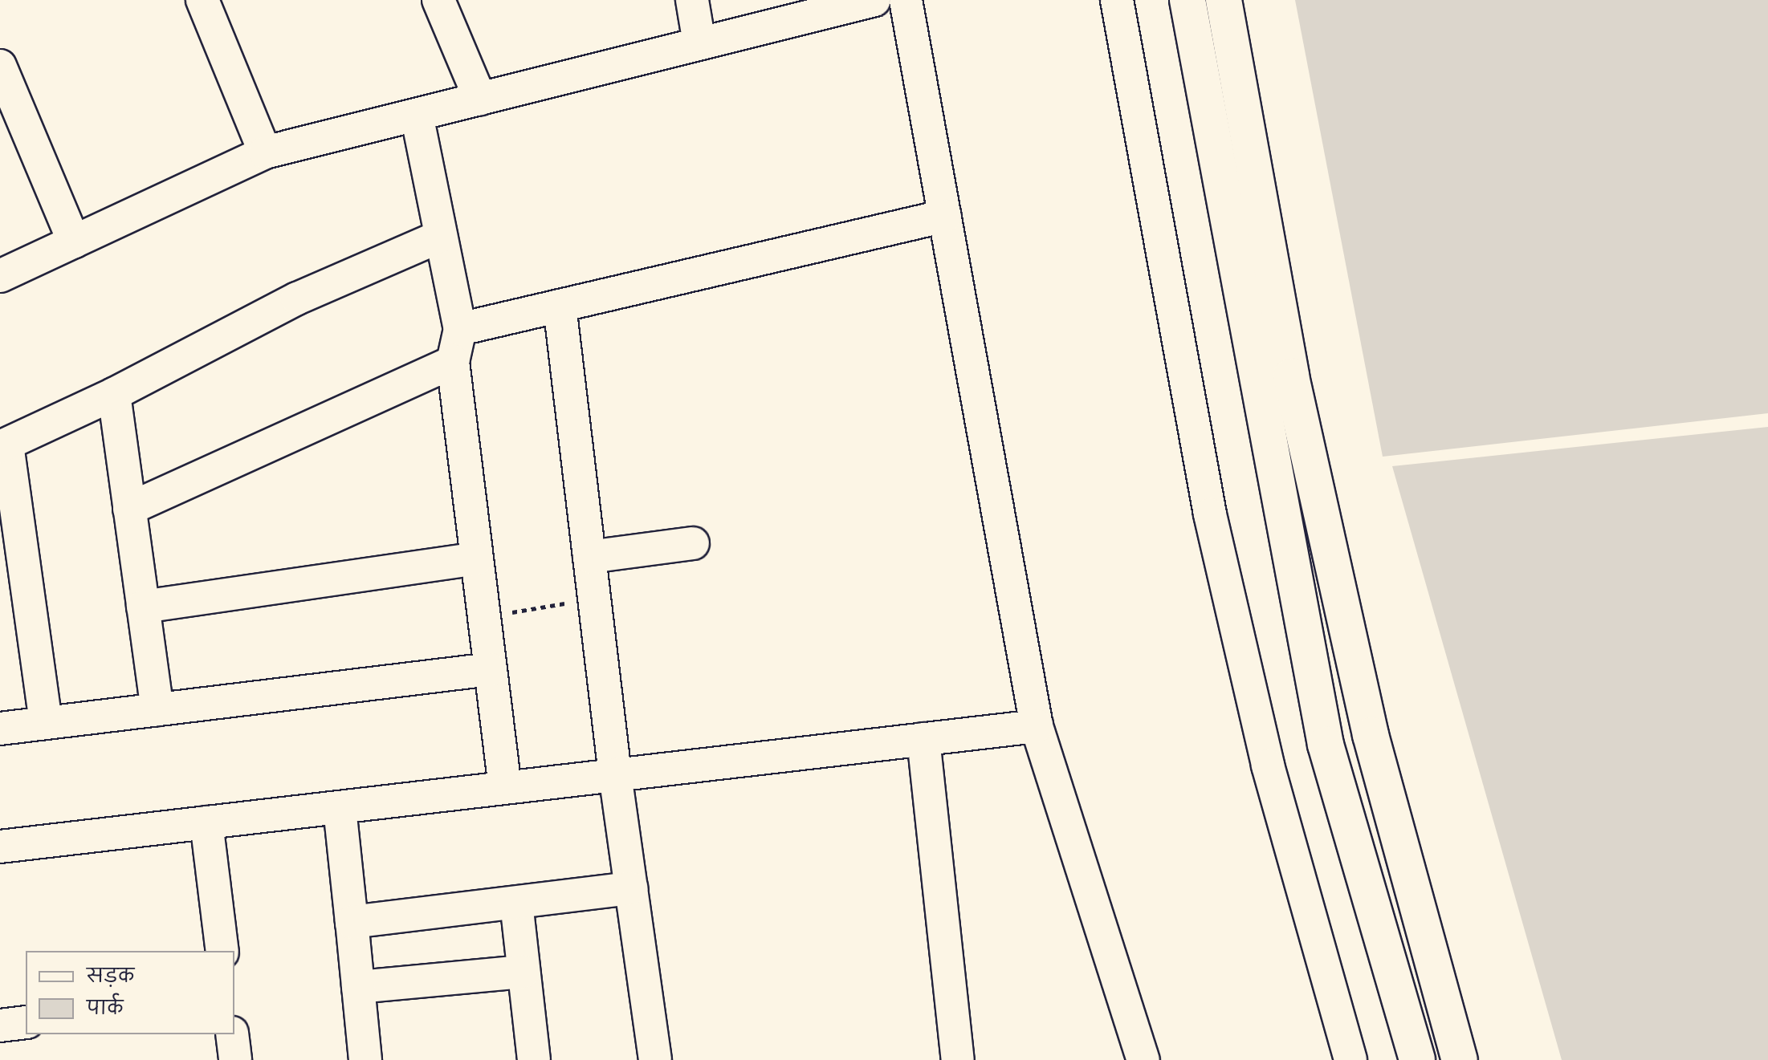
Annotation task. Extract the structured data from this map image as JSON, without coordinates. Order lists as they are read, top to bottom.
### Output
{
  "legend": ["सड़क", "पार्क"]
}
